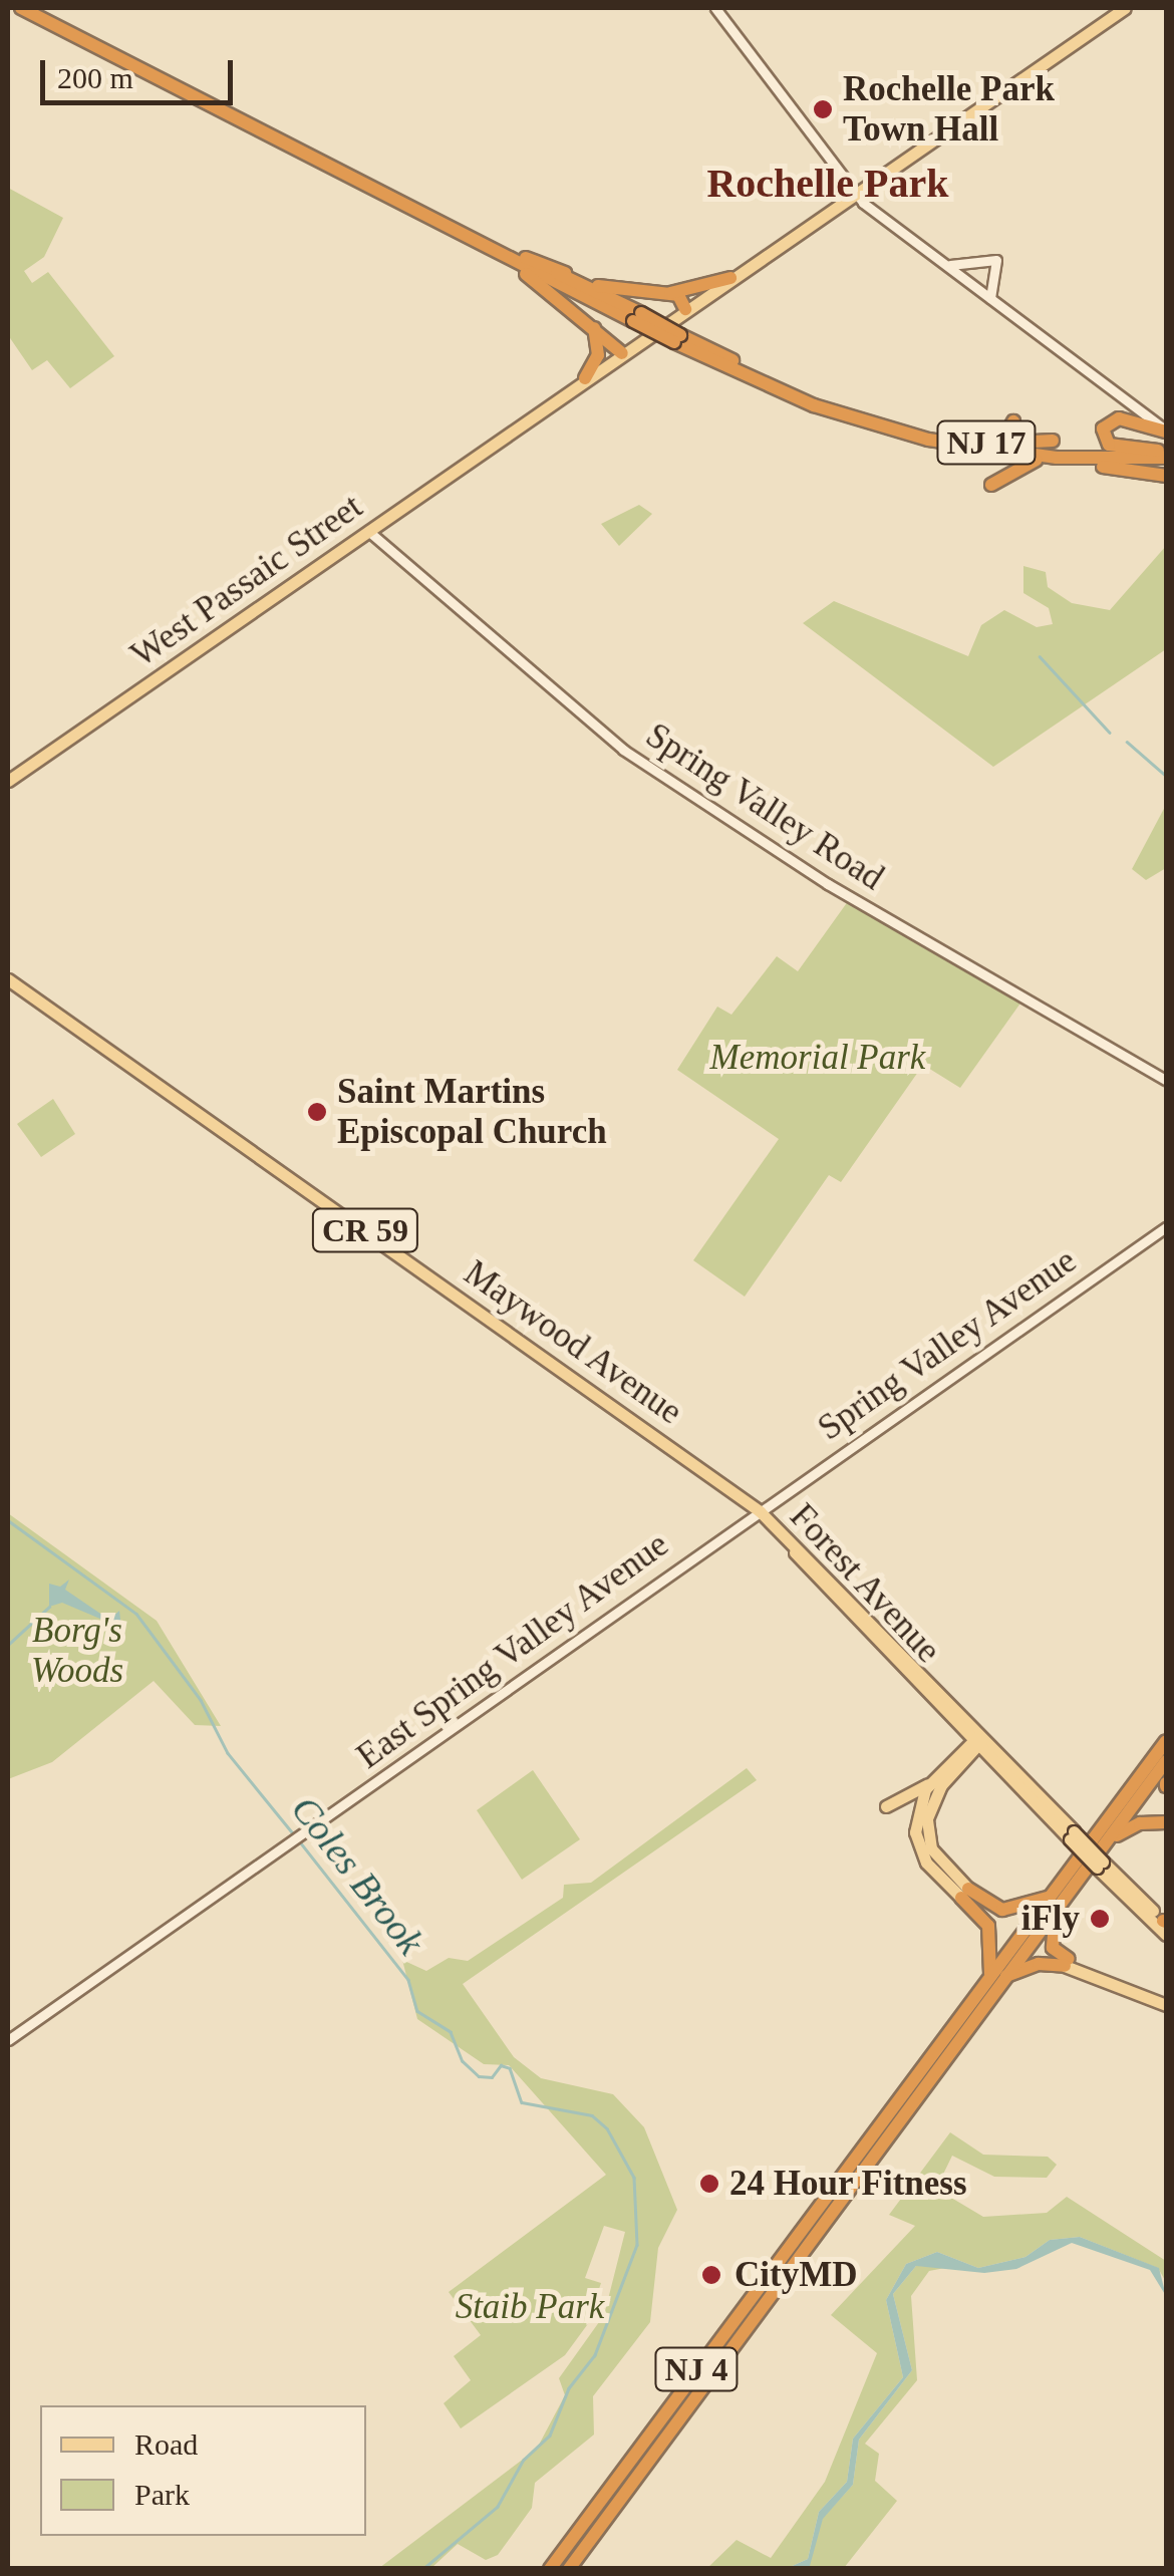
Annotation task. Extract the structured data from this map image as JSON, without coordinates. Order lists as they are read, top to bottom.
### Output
{
  "streets": {
    "highway": ["NJ 17", "NJ 4"],
    "main road": [
      "West Passaic Street",
      "CR 59",
      "Maywood Avenue",
      "Forest Avenue"
    ],
    "street": ["Spring Valley Road", "Spring Valley Avenue", "East Spring Valley Avenue"]
  },
  "crossings": [
    ["West Passaic Street", "Spring Valley Road"],
    ["Maywood Avenue", "Spring Valley Avenue"],
    ["Maywood Avenue", "Forest Avenue"],
    ["Maywood Avenue", "East Spring Valley Avenue"],
    ["Spring Valley Avenue", "Forest Avenue"],
    ["Spring Valley Avenue", "East Spring Valley Avenue"],
    ["Forest Avenue", "East Spring Valley Avenue"]
  ],
  "districts": ["Rochelle Park"],
  "water": ["Coles Brook"],
  "parks": ["Memorial Park", "Borg's Woods", "Staib Park"],
  "places": [
    "Rochelle Park Town Hall",
    "Saint Martins Episcopal Church",
    "iFly",
    "24 Hour Fitness",
    "CityMD"
  ],
  "legend": ["Road", "Park"],
  "scale_bar": "200 m"
}
